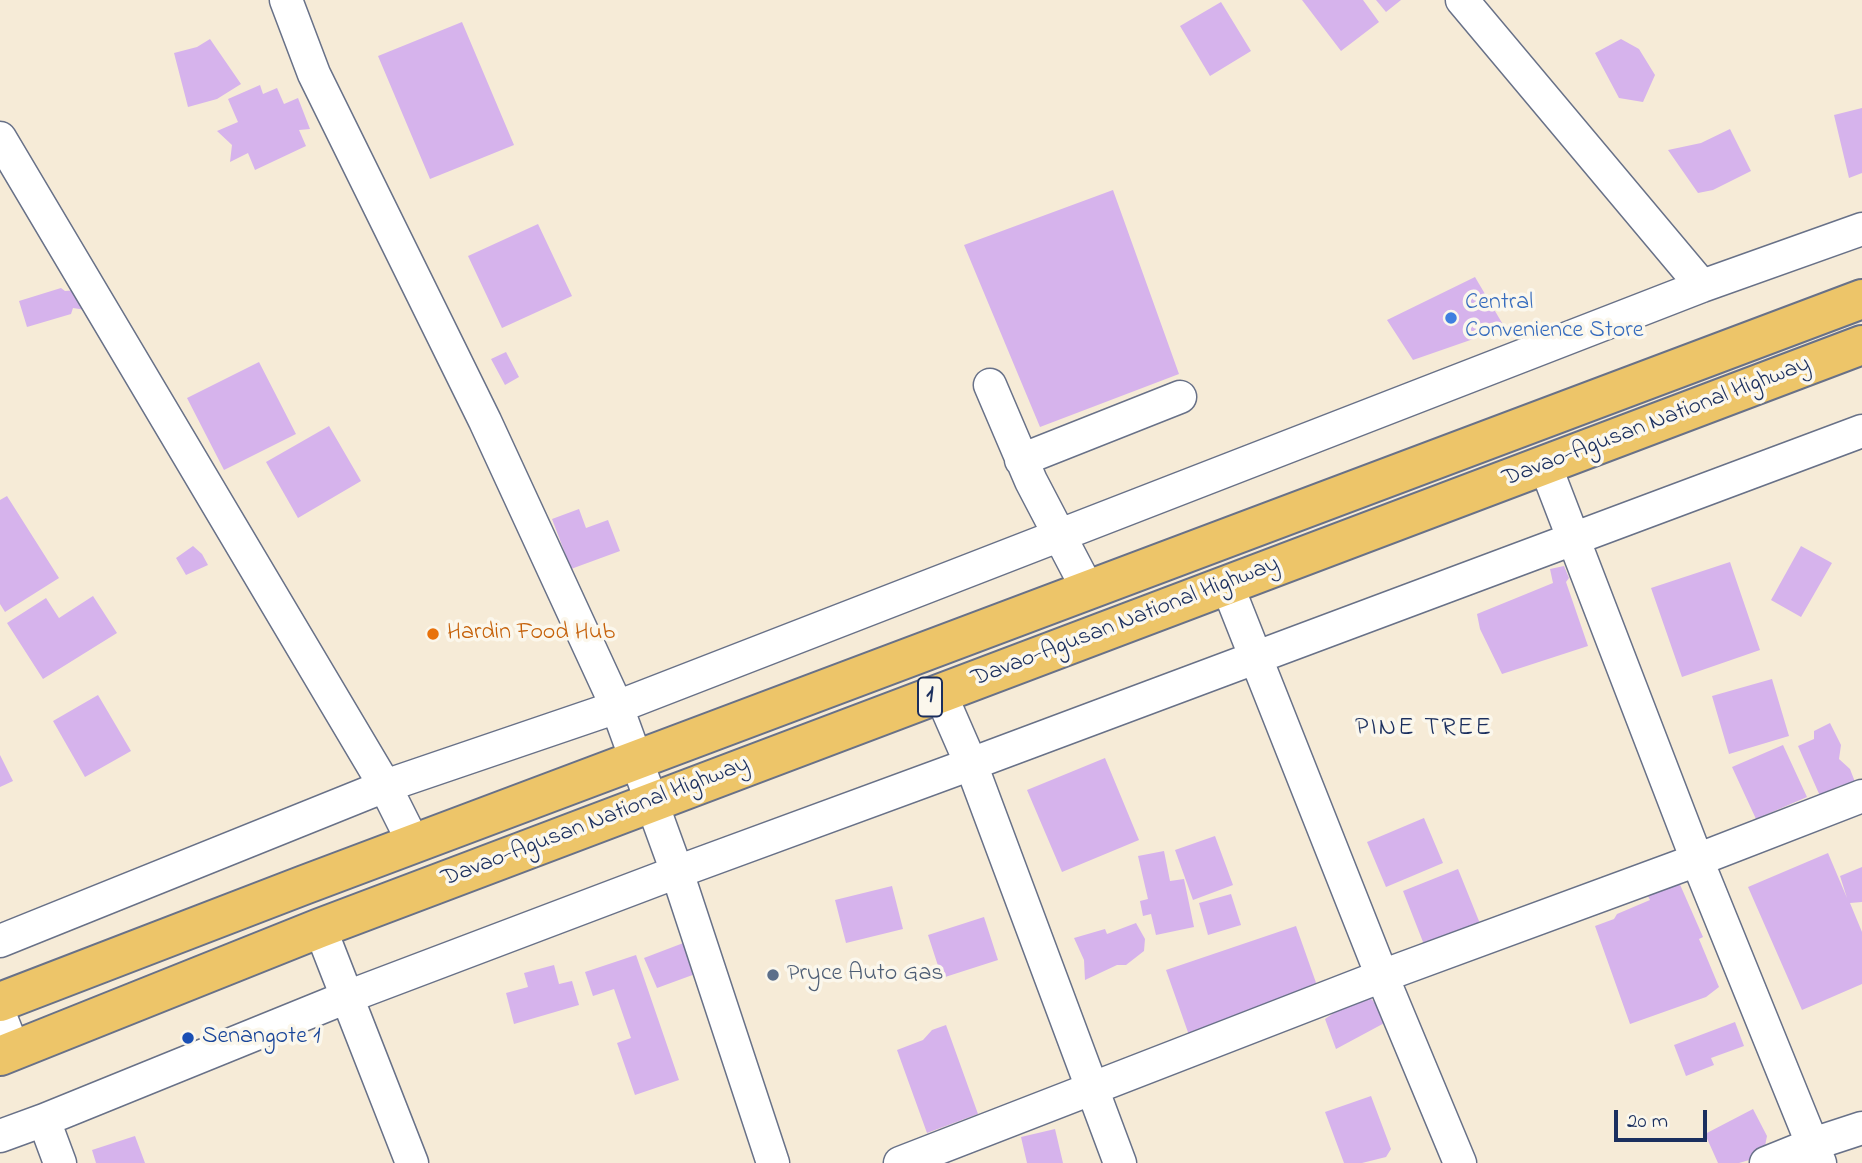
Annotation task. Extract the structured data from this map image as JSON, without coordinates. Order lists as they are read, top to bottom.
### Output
{
  "streets": {
    "highway": ["Davao-Agusan National Highway", "1"]
  },
  "districts": ["PINE TREE"],
  "places": [
    "Central Convenience Store",
    "Hardin Food Hub",
    "Pryce Auto Gas",
    "Senangote 1"
  ],
  "scale_bar": "20 m"
}
